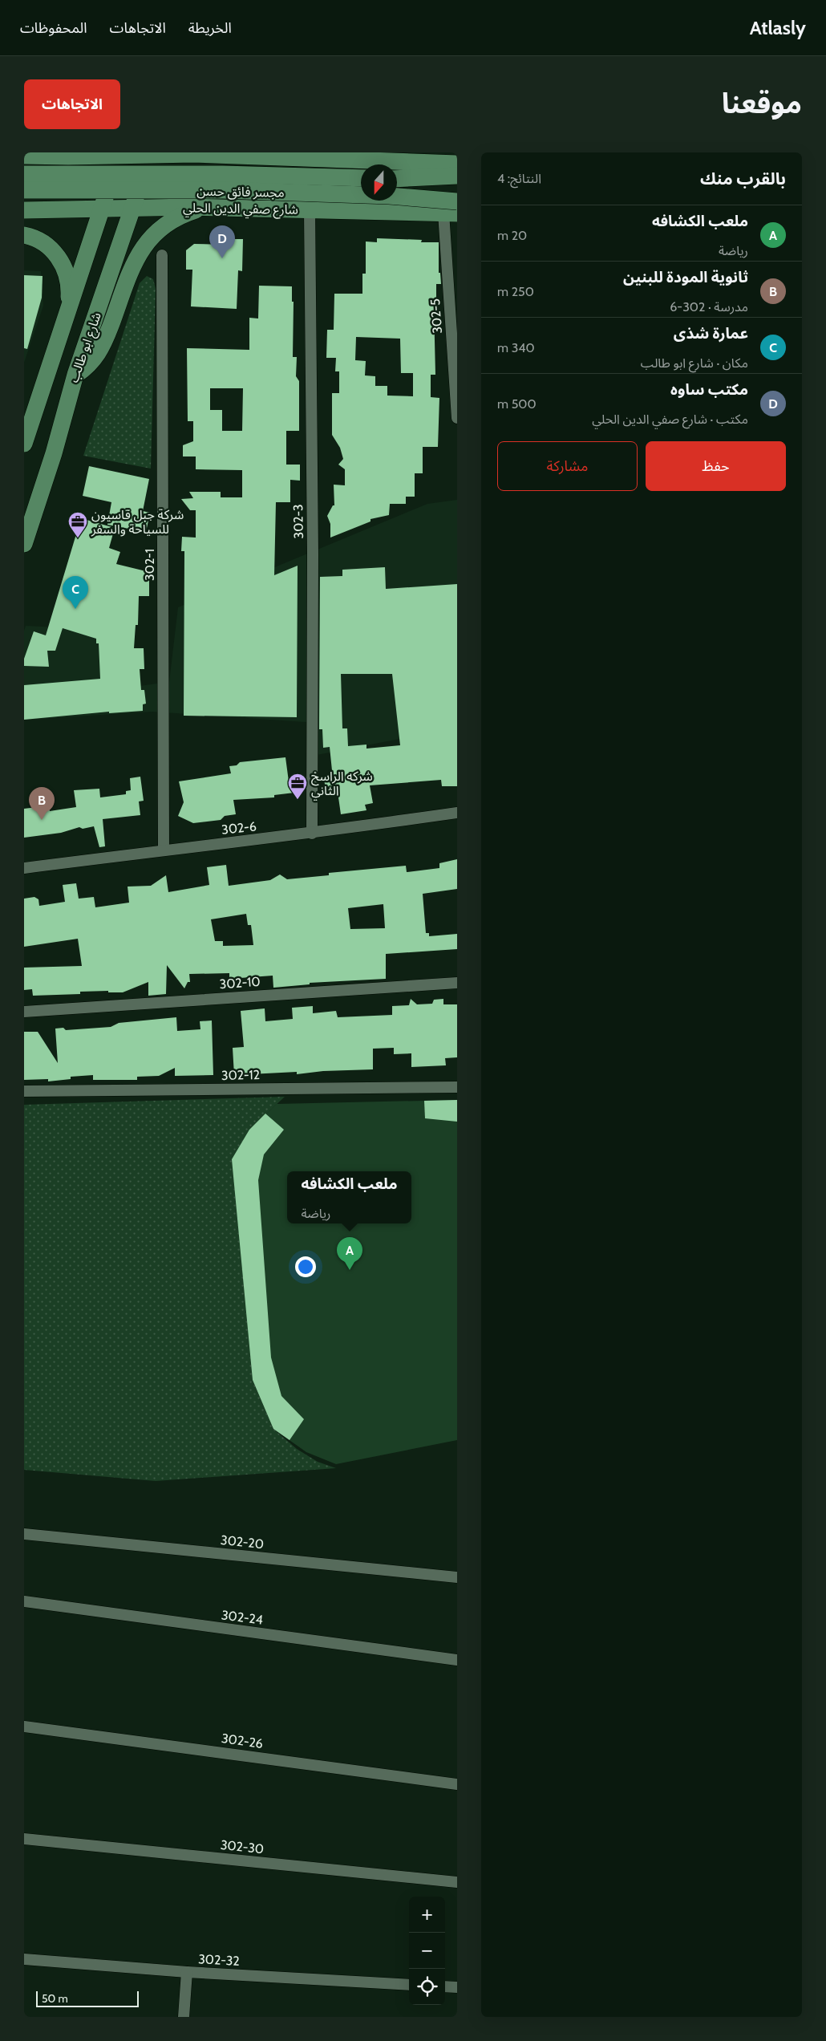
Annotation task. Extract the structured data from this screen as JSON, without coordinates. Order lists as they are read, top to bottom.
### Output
{
  "streets": {
    "main road": ["مجسر فائق حسن", "شارع صفي الدين الحلي", "شارع ابو طالب"],
    "street": [
      "302-5",
      "302-3",
      "302-1",
      "302-6",
      "302-10",
      "302-12",
      "302-20",
      "302-24",
      "302-26",
      "302-30",
      "302-32"
    ]
  },
  "crossings": [
    ["شارع صفي الدين الحلي", "302-5"],
    ["شارع صفي الدين الحلي", "شارع ابو طالب"],
    ["شارع صفي الدين الحلي", "302-3"],
    ["302-3", "302-6"],
    ["302-1", "302-6"]
  ],
  "places": {
    "office": ["شركة جبل قاسيون للسياحة والسفر", "شركه الراسخ الثاني"]
  },
  "scale_bar": "50 m",
  "north": "bottom",
  "page": {
    "header": "Atlasly",
    "nav": ["الخريطة", "الاتجاهات", "المحفوظات"],
    "title": "موقعنا",
    "buttons": [
      "الاتجاهات",
      ["حفظ", "مشاركة"]
    ],
    "heading": ["بالقرب منك", "النتائج: 4"],
    "list": [
      {
        "mark": "A",
        "name": "ملعب الكشافه",
        "note": "رياضة",
        "value": "20 m"
      },
      {
        "mark": "B",
        "name": "ثانوية المودة للبنين",
        "note": "مدرسة · 302-6",
        "value": "250 m"
      },
      {
        "mark": "C",
        "name": "عمارة شذى",
        "note": "مكان · شارع ابو طالب",
        "value": "340 m"
      },
      {
        "mark": "D",
        "name": "مكتب ساوه",
        "note": "مكتب · شارع صفي الدين الحلي",
        "value": "500 m"
      }
    ],
    "pins": [
      "D",
      "C",
      "B",
      "A"
    ],
    "popup": ["ملعب الكشافه", "رياضة"],
    "map_buttons": ["+", "−"],
    "scale": "50 m"
  }
}
